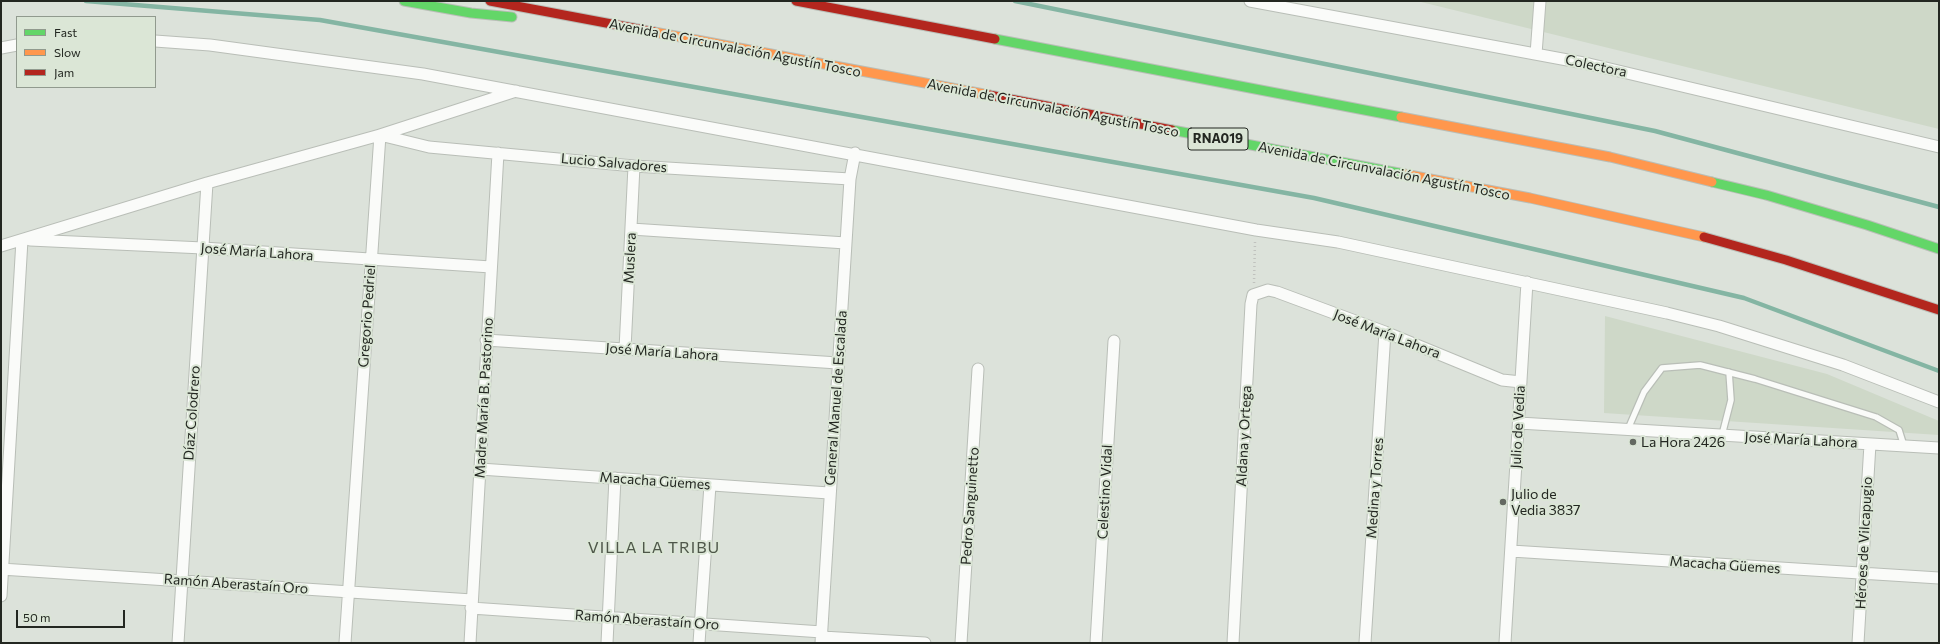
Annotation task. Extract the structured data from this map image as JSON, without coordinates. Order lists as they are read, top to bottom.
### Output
{
  "streets": {
    "highway": ["Avenida de Circunvalación Agustín Tosco", "RNA019"],
    "street": [
      "Colectora",
      "Lucio Salvadores",
      "José María Lahora",
      "Muslera",
      "Gregorio Pedriel",
      "Madre María B. Pastorino",
      "General Manuel de Escalada",
      "Díaz Colodrero",
      "Julio de Vedia",
      "Aldana y Ortega",
      "Macacha Güemes",
      "Medina y Torres",
      "Celestino Vidal",
      "Pedro Sanguinetto",
      "Héroes de Vilcapugio",
      "Ramón Aberastaín Oro"
    ]
  },
  "crossings": [
    ["Lucio Salvadores", "José María Lahora"],
    ["Lucio Salvadores", "Muslera"],
    ["Lucio Salvadores", "Gregorio Pedriel"],
    ["Lucio Salvadores", "Madre María B. Pastorino"],
    ["Lucio Salvadores", "General Manuel de Escalada"],
    ["José María Lahora", "Muslera"],
    ["José María Lahora", "Gregorio Pedriel"],
    ["José María Lahora", "Madre María B. Pastorino"],
    ["José María Lahora", "General Manuel de Escalada"],
    ["José María Lahora", "Díaz Colodrero"],
    ["José María Lahora", "Julio de Vedia"],
    ["José María Lahora", "Aldana y Ortega"],
    ["José María Lahora", "Medina y Torres"],
    ["José María Lahora", "Héroes de Vilcapugio"],
    ["Gregorio Pedriel", "Ramón Aberastaín Oro"],
    ["Madre María B. Pastorino", "Macacha Güemes"],
    ["Madre María B. Pastorino", "Ramón Aberastaín Oro"],
    ["General Manuel de Escalada", "Macacha Güemes"],
    ["General Manuel de Escalada", "Ramón Aberastaín Oro"],
    ["Díaz Colodrero", "Ramón Aberastaín Oro"],
    ["Julio de Vedia", "Macacha Güemes"],
    ["Macacha Güemes", "Héroes de Vilcapugio"]
  ],
  "districts": ["VILLA LA TRIBU"],
  "places": ["La Hora 2426", "Julio de Vedia 3837"],
  "legend": ["Fast", "Slow", "Jam"],
  "scale_bar": "50 m"
}
